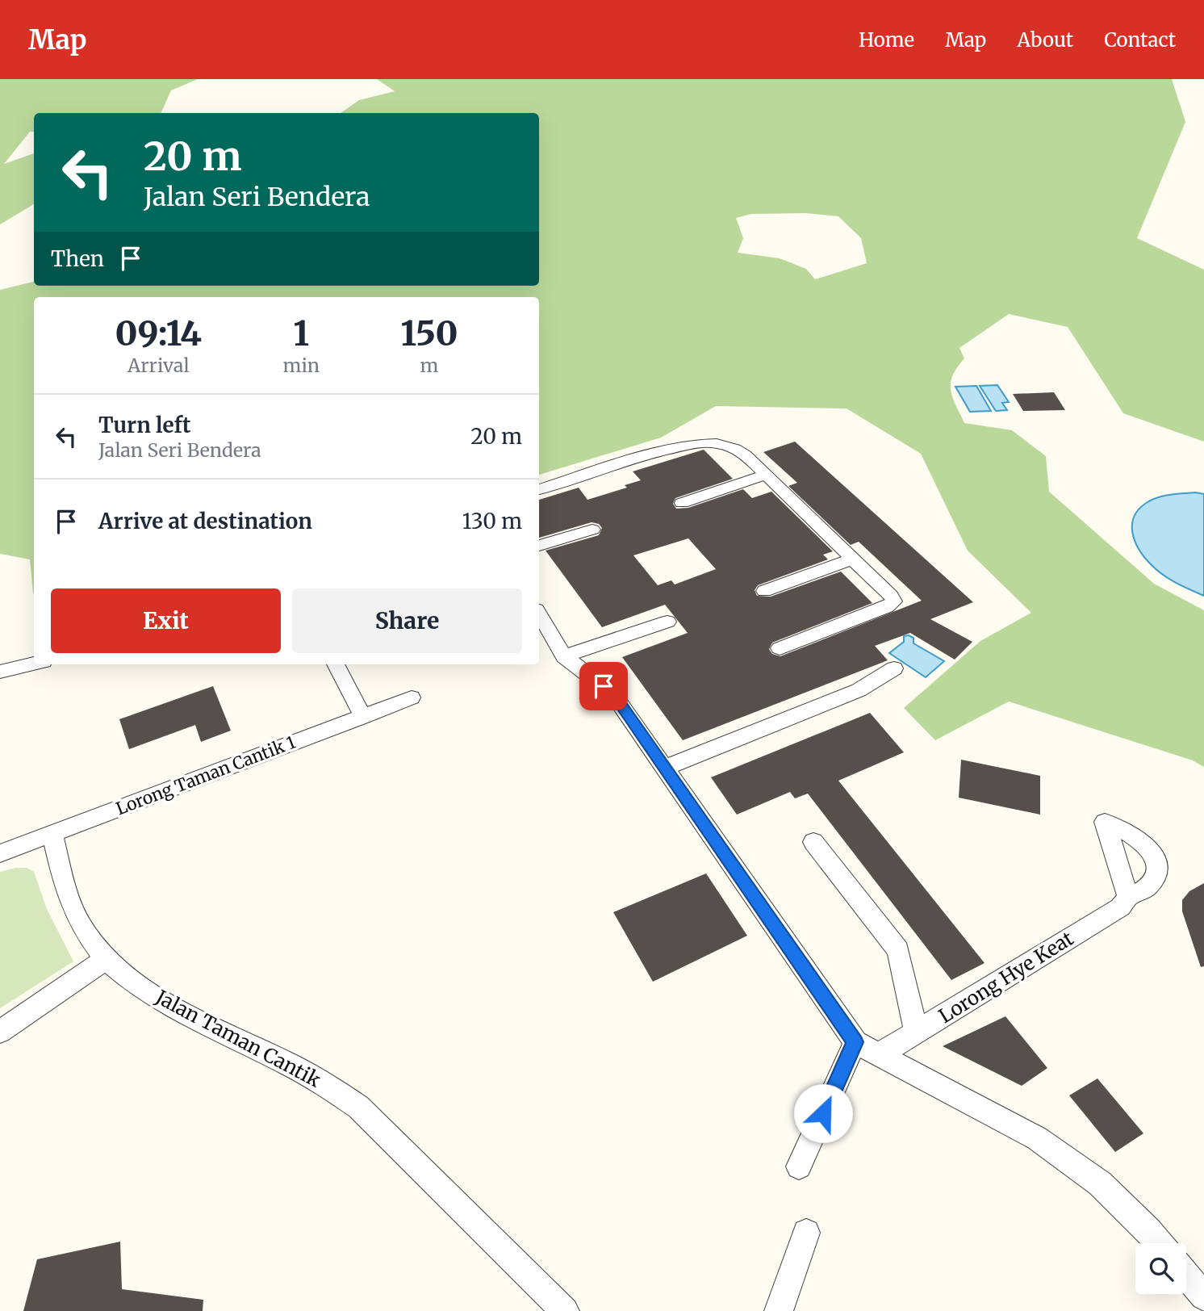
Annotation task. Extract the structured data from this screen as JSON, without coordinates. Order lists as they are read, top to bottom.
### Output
{
  "streets": {
    "street": ["Lorong Taman Cantik 1", "Lorong Hye Keat", "Jalan Taman Cantik"]
  },
  "crossings": [
    ["Lorong Taman Cantik 1", "Jalan Taman Cantik"]
  ],
  "page": {
    "header": "Map",
    "nav": [
      "Home",
      "Map",
      "About",
      "Contact"
    ],
    "turn": ["20 m", "Jalan Seri Bendera"],
    "then": "Then",
    "eta": [
      "09:14",
      "Arrival",
      "1",
      "min",
      "150",
      "m"
    ],
    "list": [
      {
        "name": "Turn left",
        "note": "Jalan Seri Bendera",
        "value": "20 m"
      },
      {
        "name": "Arrive at destination",
        "value": "130 m"
      }
    ],
    "buttons": ["Exit", "Share"]
  }
}
